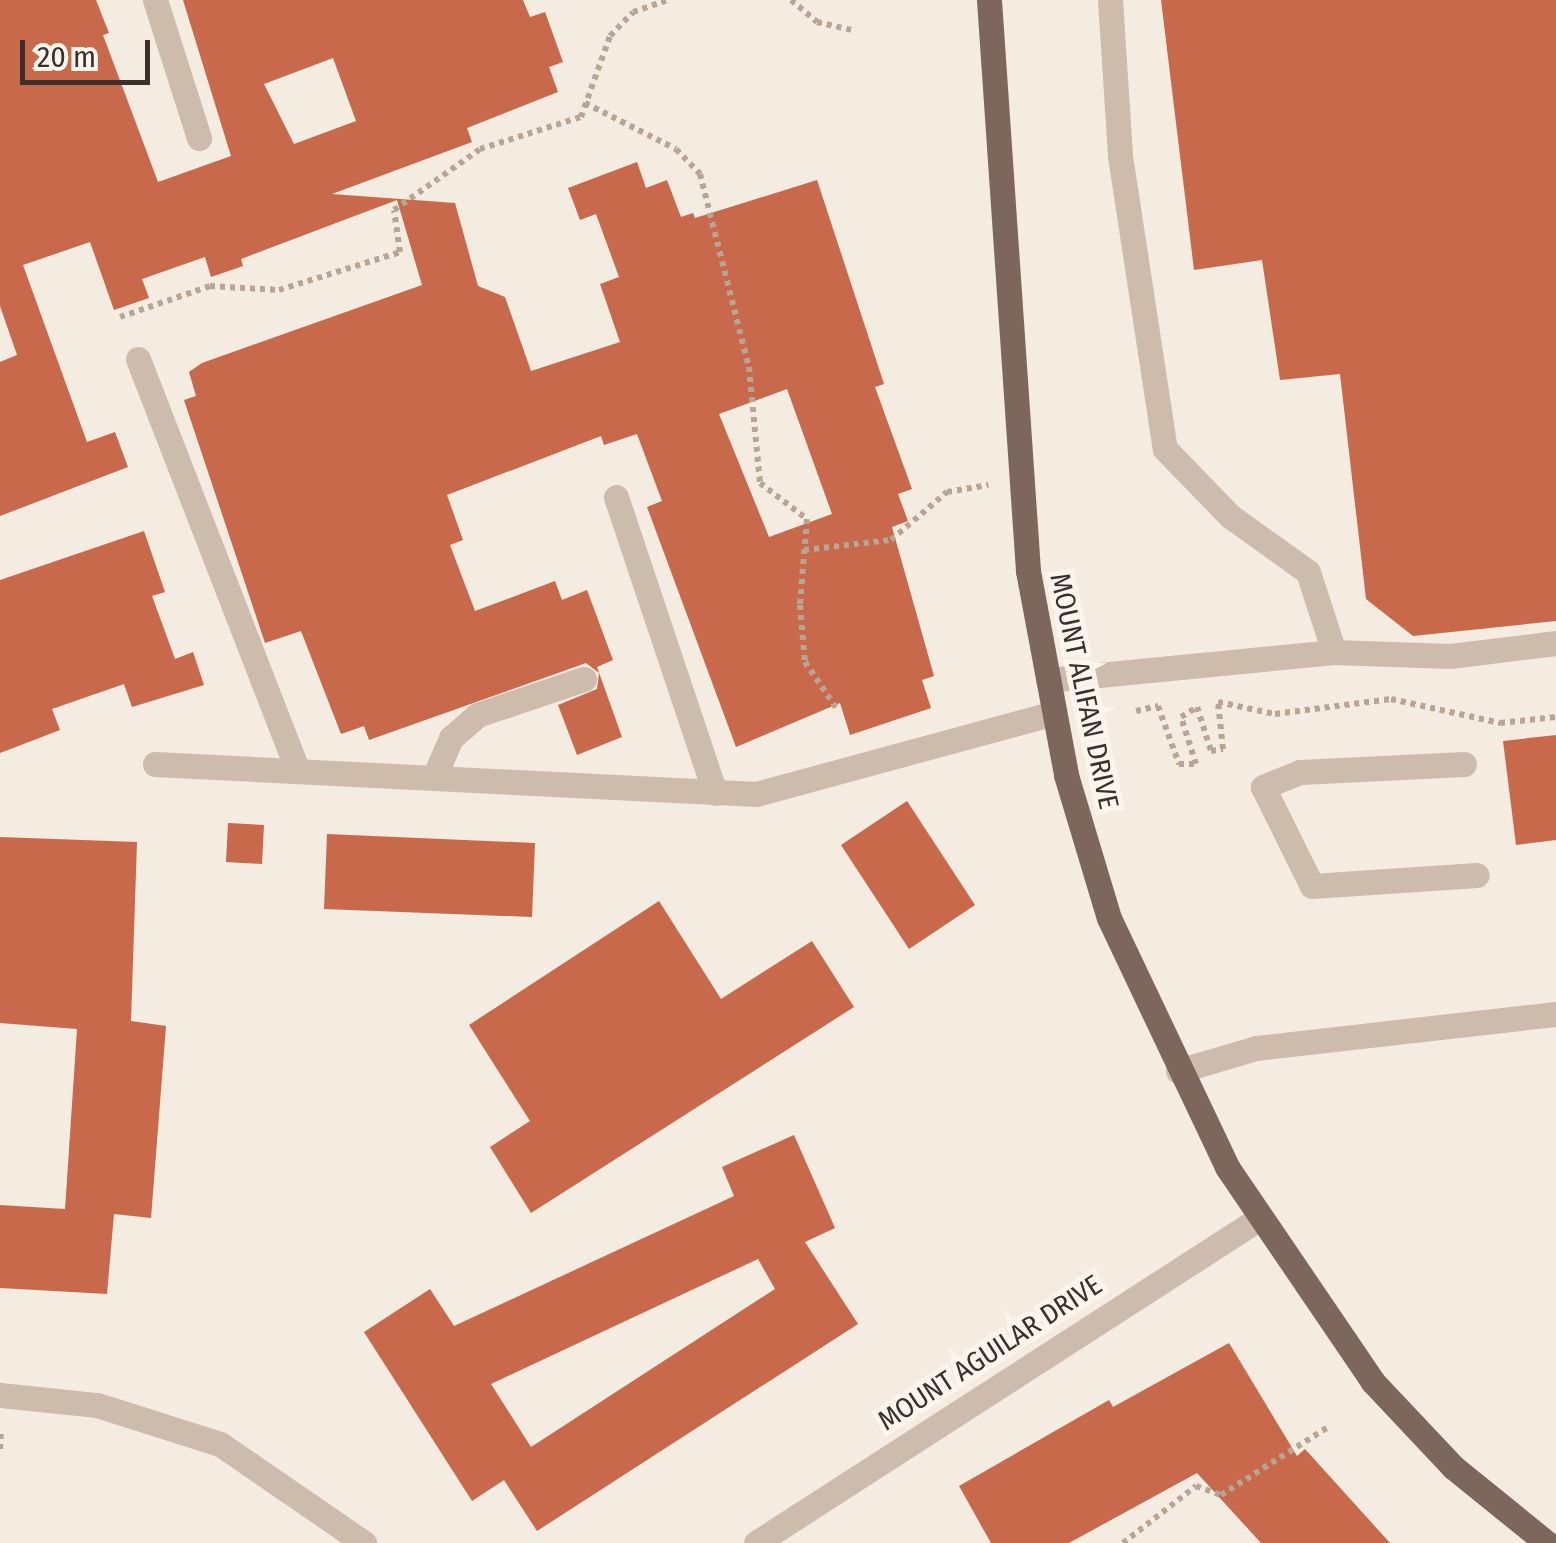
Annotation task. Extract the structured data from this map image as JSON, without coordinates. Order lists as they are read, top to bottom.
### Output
{
  "streets": {
    "main road": ["MOUNT ALIFAN DRIVE"],
    "street": ["MOUNT AGUILAR DRIVE"]
  },
  "crossings": [
    ["MOUNT ALIFAN DRIVE", "MOUNT AGUILAR DRIVE"]
  ],
  "scale_bar": "20 m"
}
